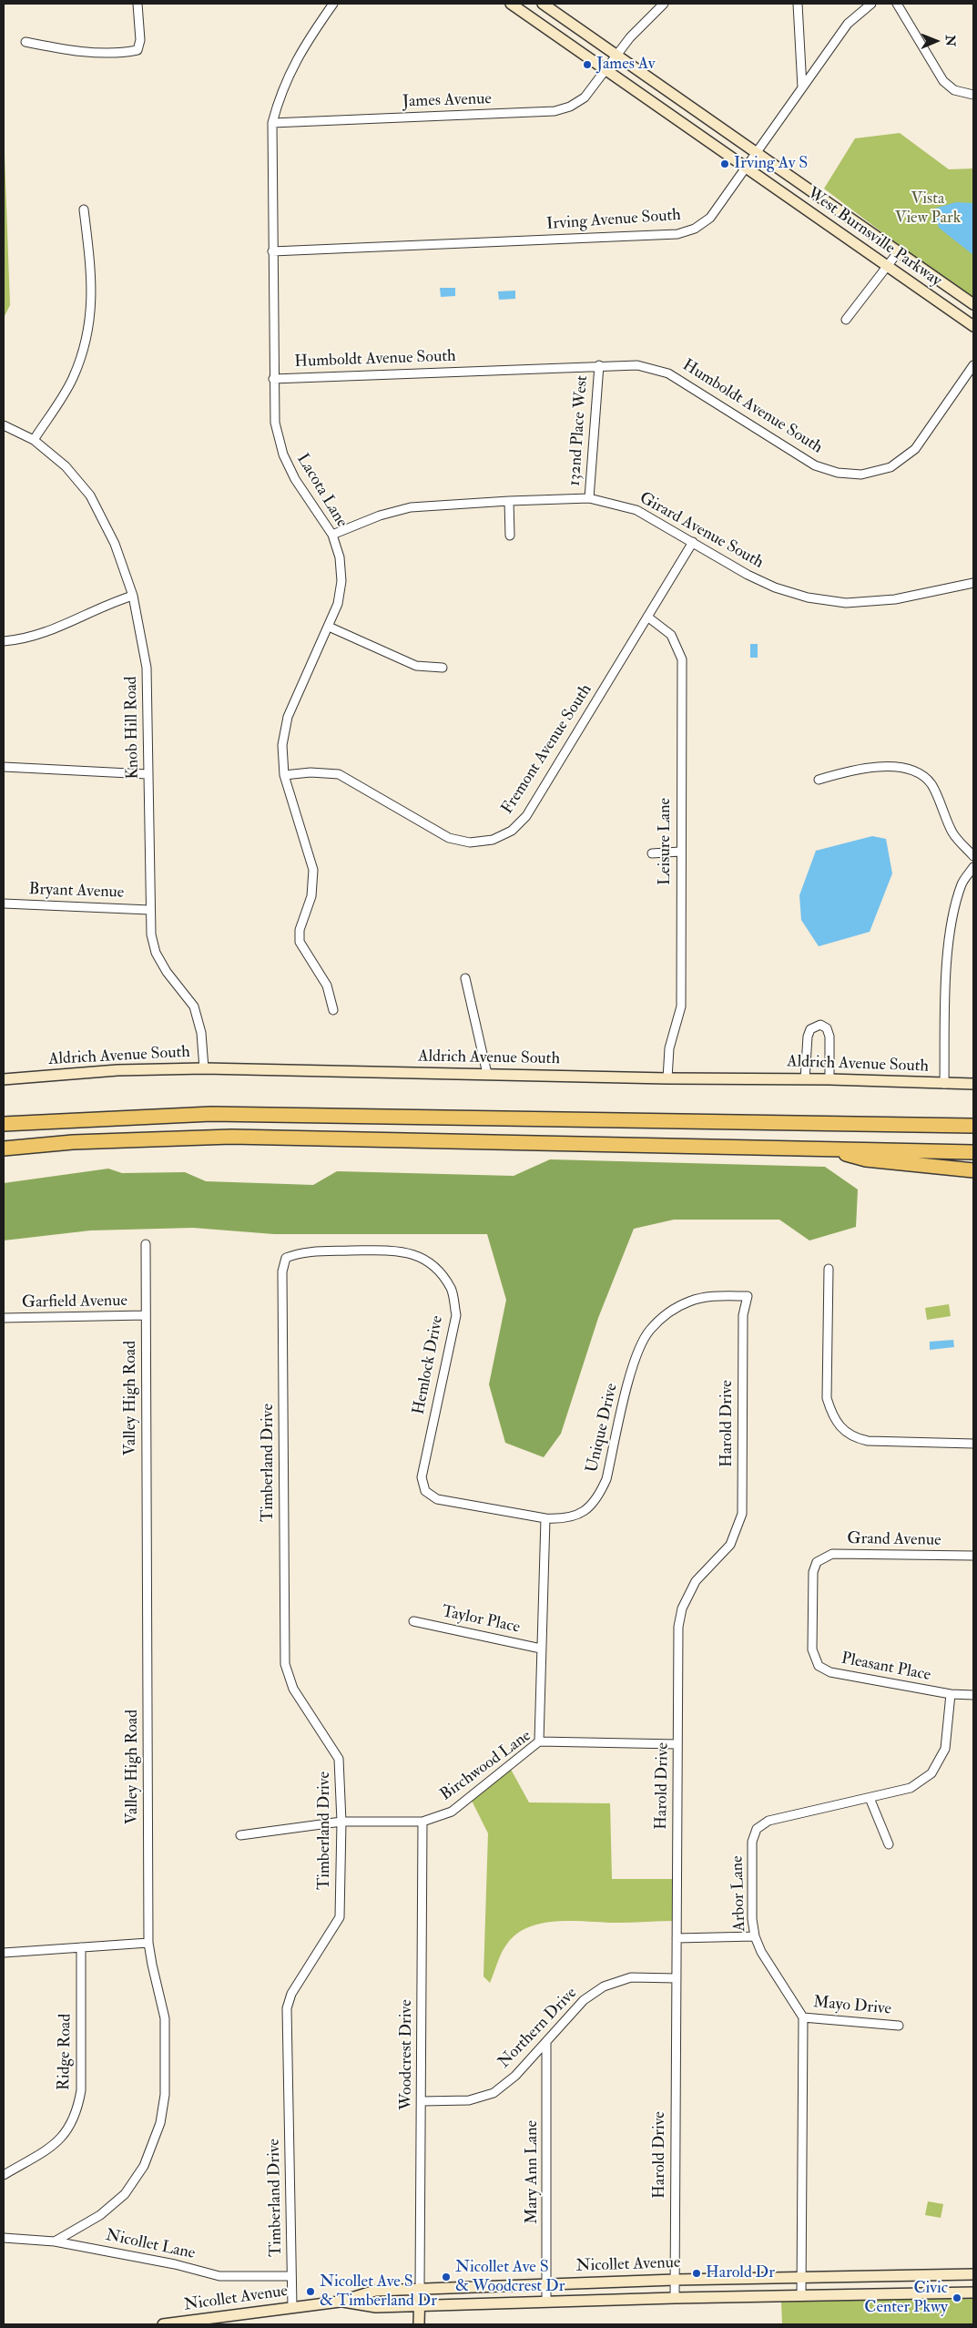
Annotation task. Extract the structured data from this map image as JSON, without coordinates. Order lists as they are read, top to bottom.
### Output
{
  "streets": {
    "street": [
      "James Avenue",
      "Irving Avenue South",
      "West Burnsville Parkway",
      "Humboldt Avenue South",
      "132nd Place West",
      "Lacota Lane",
      "Girard Avenue South",
      "Knob Hill Road",
      "Fremont Avenue South",
      "Leisure Lane",
      "Bryant Avenue",
      "Aldrich Avenue South",
      "Garfield Avenue",
      "Hemlock Drive",
      "Valley High Road",
      "Harold Drive",
      "Unique Drive",
      "Timberland Drive",
      "Grand Avenue",
      "Taylor Place",
      "Pleasant Place",
      "Birchwood Lane",
      "Arbor Lane",
      "Mayo Drive",
      "Northern Drive",
      "Ridge Road",
      "Woodcrest Drive",
      "Mary Ann Lane",
      "Nicollet Lane",
      "Nicollet Avenue"
    ]
  },
  "crossings": [
    ["James Avenue", "West Burnsville Parkway"],
    ["James Avenue", "Lacota Lane"],
    ["Irving Avenue South", "West Burnsville Parkway"],
    ["Irving Avenue South", "Lacota Lane"],
    ["Humboldt Avenue South", "132nd Place West"],
    ["Humboldt Avenue South", "Lacota Lane"],
    ["132nd Place West", "Girard Avenue South"],
    ["Lacota Lane", "Girard Avenue South"],
    ["Lacota Lane", "Fremont Avenue South"],
    ["Girard Avenue South", "Fremont Avenue South"],
    ["Knob Hill Road", "Bryant Avenue"],
    ["Knob Hill Road", "Aldrich Avenue South"],
    ["Fremont Avenue South", "Leisure Lane"],
    ["Leisure Lane", "Aldrich Avenue South"],
    ["Garfield Avenue", "Valley High Road"],
    ["Hemlock Drive", "Unique Drive"],
    ["Hemlock Drive", "Timberland Drive"],
    ["Valley High Road", "Nicollet Lane"],
    ["Harold Drive", "Unique Drive"],
    ["Harold Drive", "Birchwood Lane"],
    ["Harold Drive", "Northern Drive"],
    ["Harold Drive", "Nicollet Avenue"],
    ["Timberland Drive", "Birchwood Lane"],
    ["Timberland Drive", "Nicollet Lane"],
    ["Timberland Drive", "Nicollet Avenue"],
    ["Grand Avenue", "Pleasant Place"],
    ["Pleasant Place", "Arbor Lane"],
    ["Birchwood Lane", "Woodcrest Drive"],
    ["Arbor Lane", "Mayo Drive"],
    ["Northern Drive", "Woodcrest Drive"],
    ["Northern Drive", "Mary Ann Lane"],
    ["Woodcrest Drive", "Nicollet Avenue"],
    ["Mary Ann Lane", "Nicollet Avenue"]
  ],
  "parks": ["Vista View Park"],
  "places": [
    "James Av",
    "Irving Av S",
    "Harold Dr",
    "Nicollet Ave S & Woodcrest Dr",
    "Nicollet Ave S & Timberland Dr",
    "Civic Center Pkwy"
  ],
  "north": "right"
}
